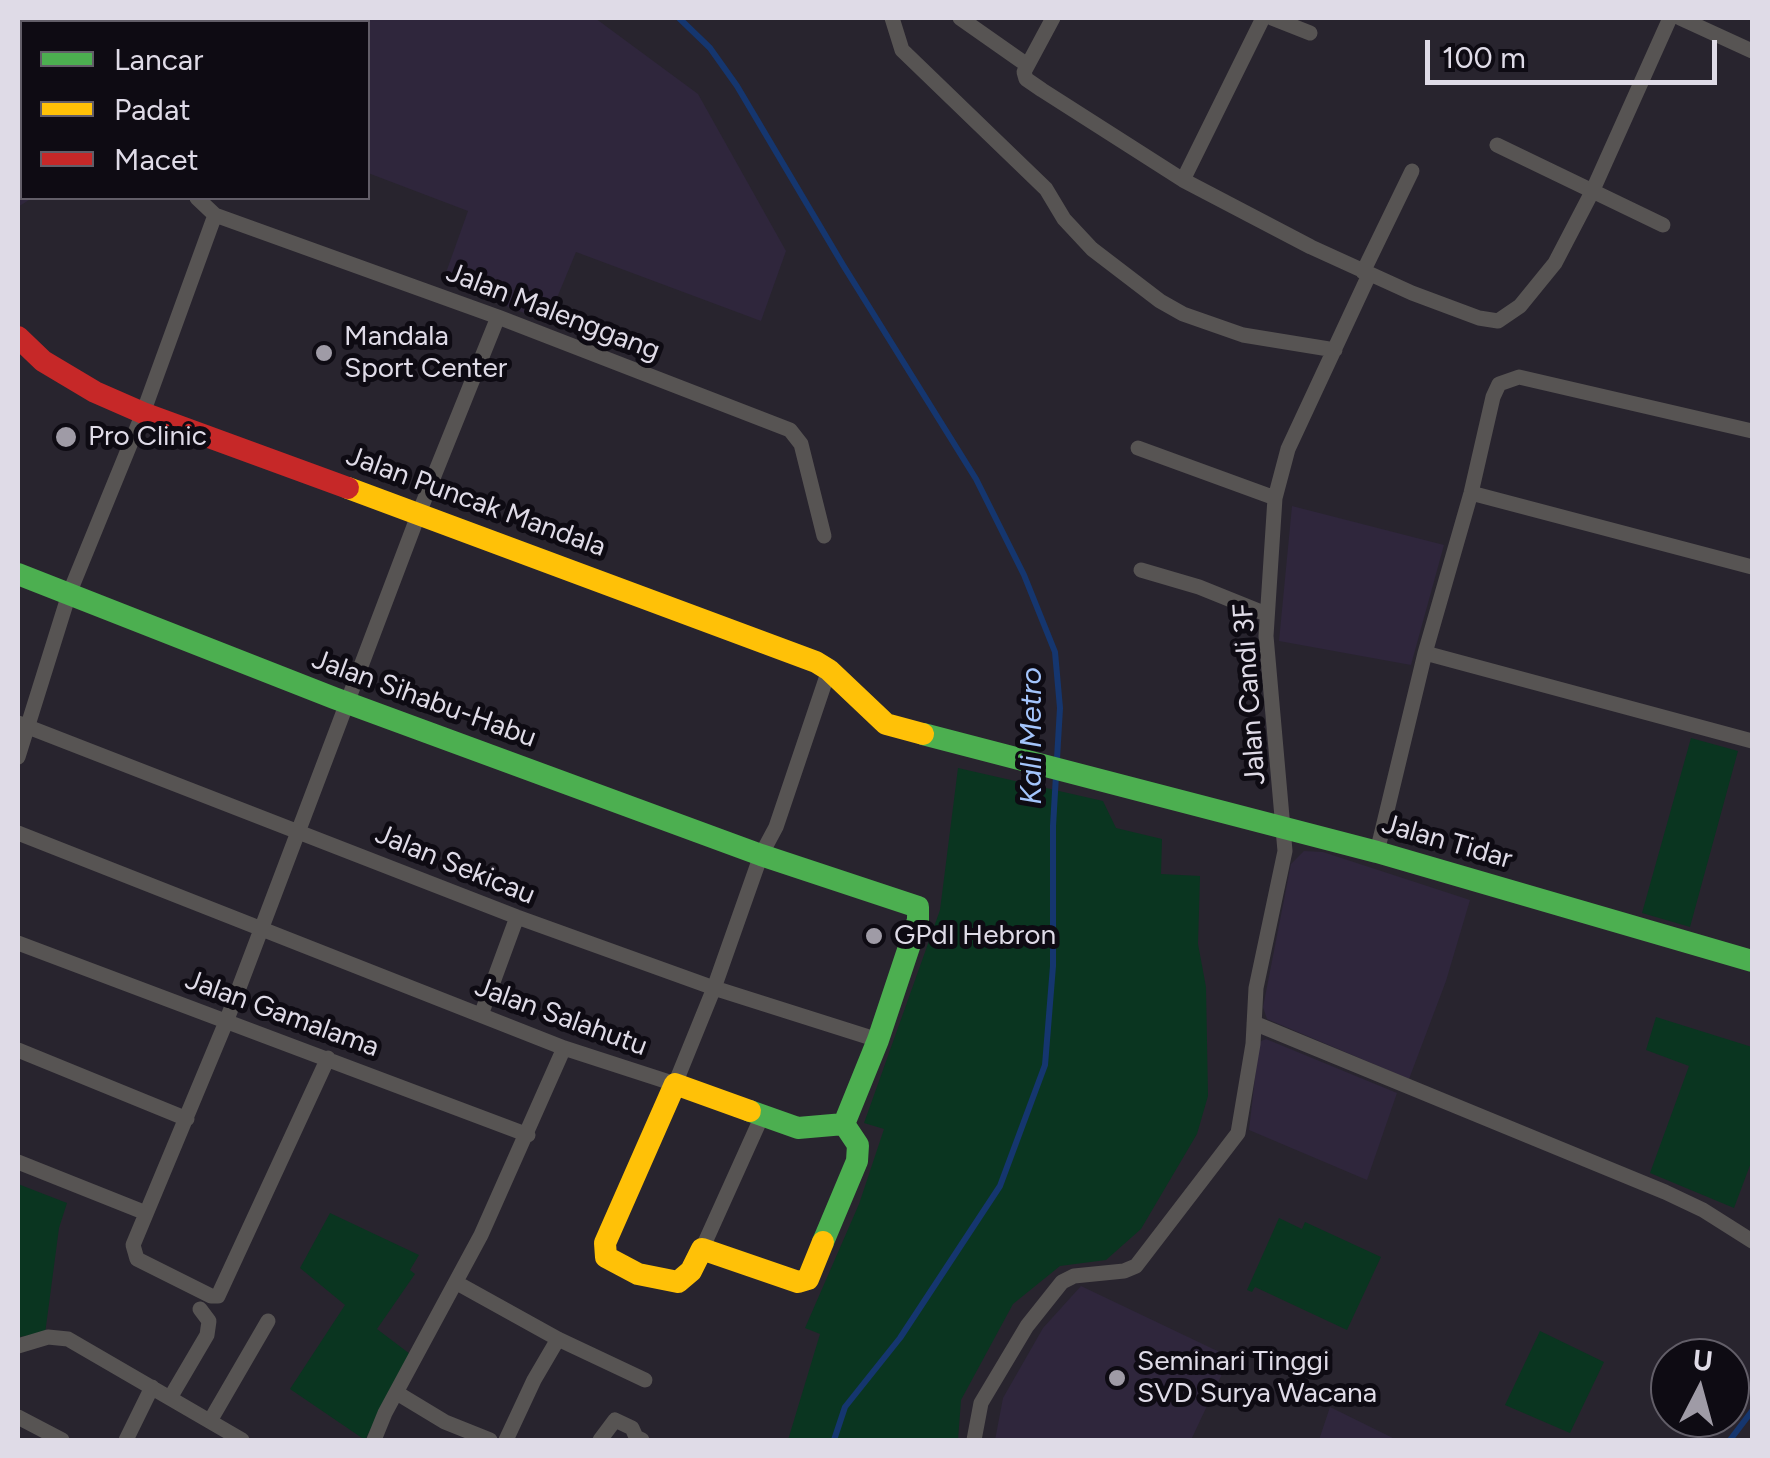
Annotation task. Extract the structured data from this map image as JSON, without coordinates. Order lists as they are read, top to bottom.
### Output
{
  "streets": {
    "street": [
      "Jalan Malenggang",
      "Jalan Puncak Mandala",
      "Jalan Candi 3F",
      "Jalan Sihabu-Habu",
      "Jalan Tidar",
      "Jalan Sekicau",
      "Jalan Gamalama",
      "Jalan Salahutu"
    ]
  },
  "crossings": [
    ["Jalan Puncak Mandala", "Jalan Tidar"],
    ["Jalan Puncak Mandala", "Jalan Salahutu"],
    ["Jalan Candi 3F", "Jalan Tidar"],
    ["Jalan Sihabu-Habu", "Jalan Sekicau"],
    ["Jalan Sihabu-Habu", "Jalan Salahutu"],
    ["Jalan Sekicau", "Jalan Salahutu"]
  ],
  "water": ["Kali Metro"],
  "places": [
    "Mandala Sport Center",
    "Pro Clinic",
    "GPdI Hebron",
    "Seminari Tinggi SVD Surya Wacana"
  ],
  "legend": ["Lancar", "Padat", "Macet"],
  "scale_bar": "100 m",
  "north": "top"
}
